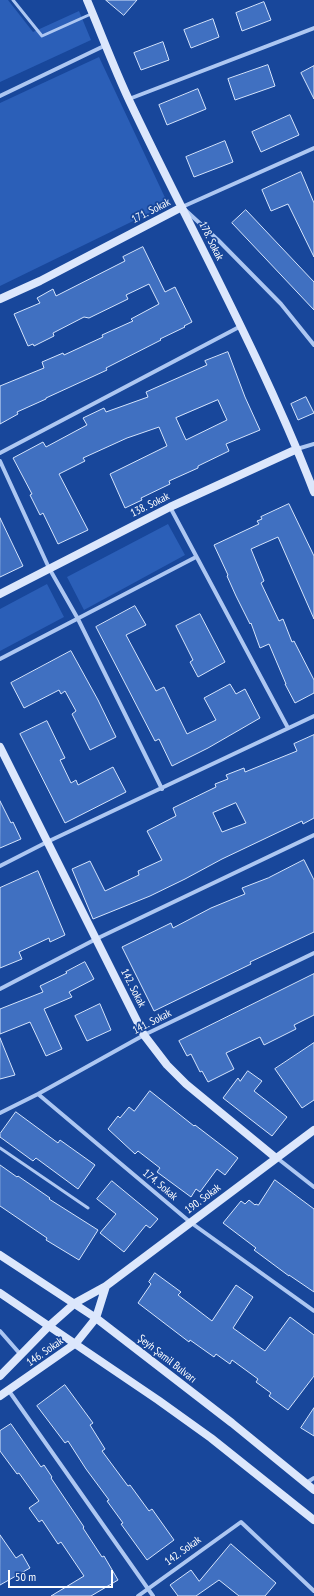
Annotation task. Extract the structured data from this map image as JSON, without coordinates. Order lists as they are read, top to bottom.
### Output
{
  "streets": {
    "street": [
      "171. Sokak",
      "178. Sokak",
      "138. Sokak",
      "142. Sokak",
      "141. Sokak",
      "174. Sokak",
      "190. Sokak",
      "146. Sokak",
      "Şeyh Şamil Bulvarı"
    ]
  },
  "crossings": [
    ["171. Sokak", "178. Sokak"],
    ["178. Sokak", "138. Sokak"],
    ["142. Sokak", "141. Sokak"],
    ["142. Sokak", "190. Sokak"],
    ["141. Sokak", "174. Sokak"],
    ["174. Sokak", "190. Sokak"],
    ["190. Sokak", "146. Sokak"],
    ["190. Sokak", "Şeyh Şamil Bulvarı"],
    ["146. Sokak", "Şeyh Şamil Bulvarı"]
  ],
  "scale_bar": "50 m"
}
